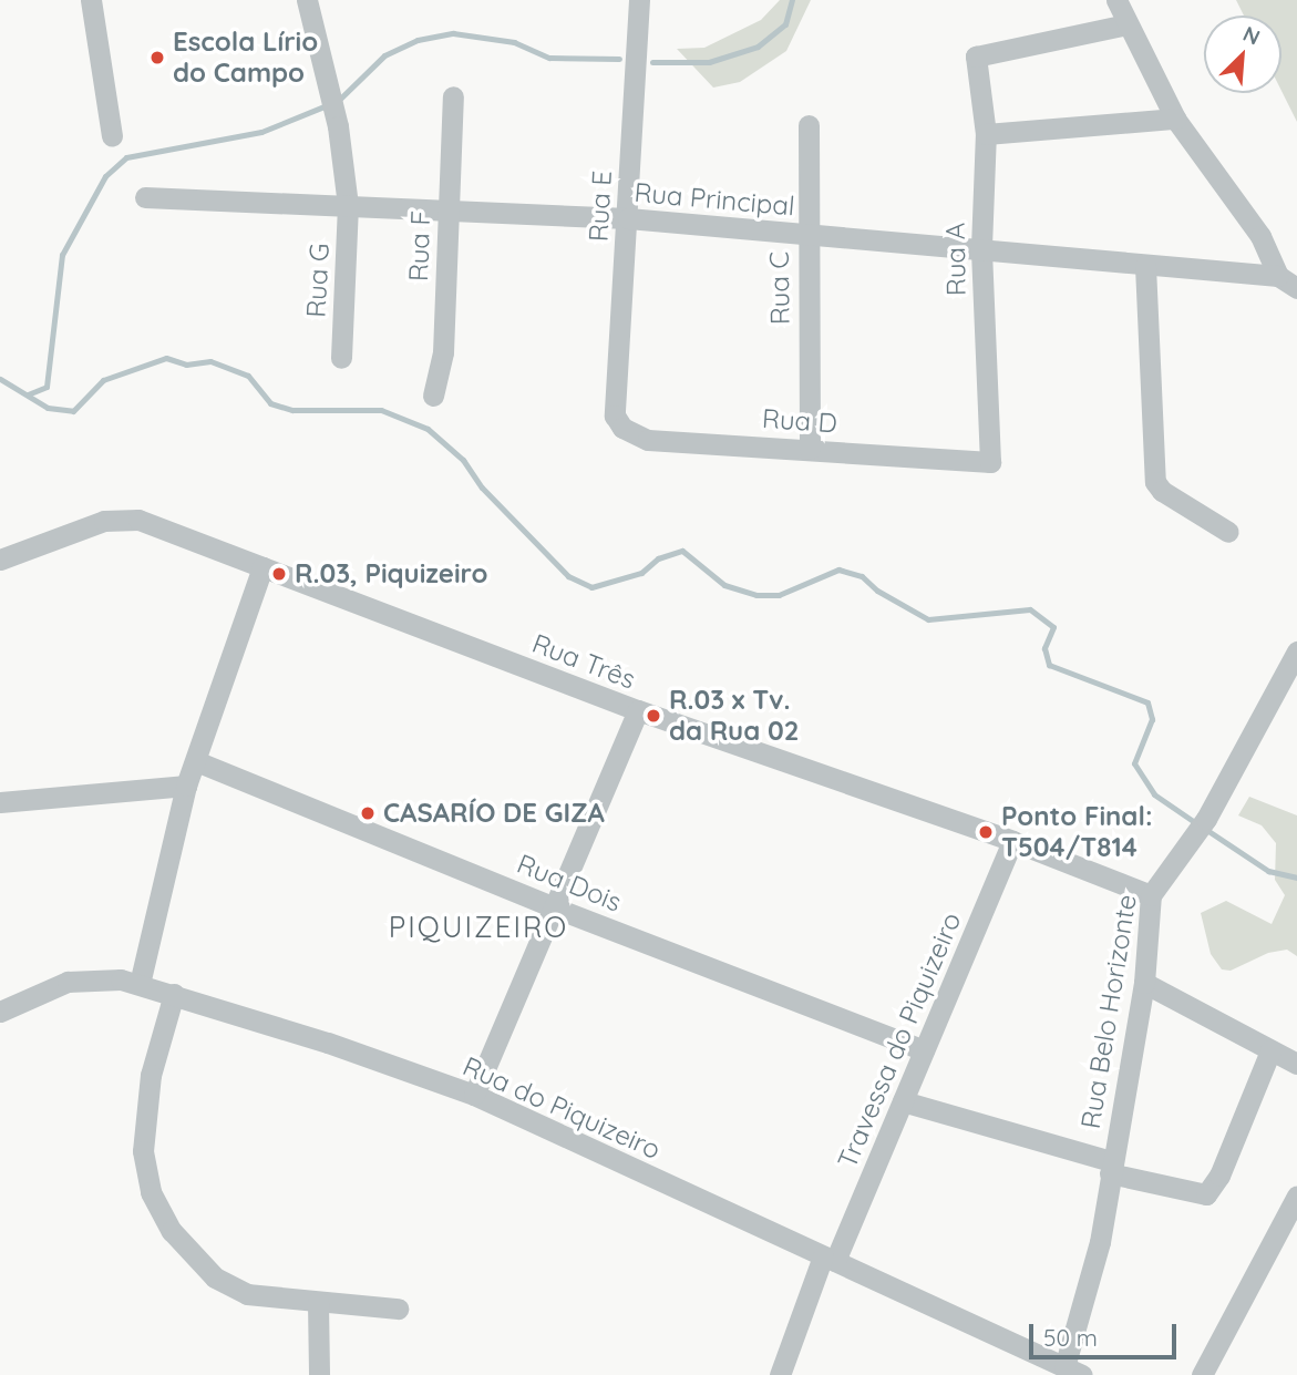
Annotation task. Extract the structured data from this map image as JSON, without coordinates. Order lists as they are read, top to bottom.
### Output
{
  "streets": {
    "street": [
      "Rua Principal",
      "Rua E",
      "Rua F",
      "Rua A",
      "Rua G",
      "Rua C",
      "Rua D",
      "Rua Três",
      "Rua Dois",
      "Rua Belo Horizonte",
      "Travessa do Piquizeiro",
      "Rua do Piquizeiro"
    ]
  },
  "crossings": [
    ["Rua Principal", "Rua E"],
    ["Rua Principal", "Rua F"],
    ["Rua Principal", "Rua A"],
    ["Rua Principal", "Rua G"],
    ["Rua Principal", "Rua C"],
    ["Rua E", "Rua D"],
    ["Rua A", "Rua D"],
    ["Rua C", "Rua D"],
    ["Rua Três", "Rua Belo Horizonte"],
    ["Rua Três", "Travessa do Piquizeiro"],
    ["Rua Dois", "Travessa do Piquizeiro"],
    ["Rua Belo Horizonte", "Rua do Piquizeiro"],
    ["Travessa do Piquizeiro", "Rua do Piquizeiro"]
  ],
  "districts": ["PIQUIZEIRO"],
  "places": [
    "Escola Lírio do Campo",
    "R.03, Piquizeiro",
    "R.03 x Tv. da Rua 02",
    "CASARÍO DE GIZA",
    "Ponto Final: T504/T814"
  ],
  "scale_bar": "50 m",
  "north": "top right"
}
